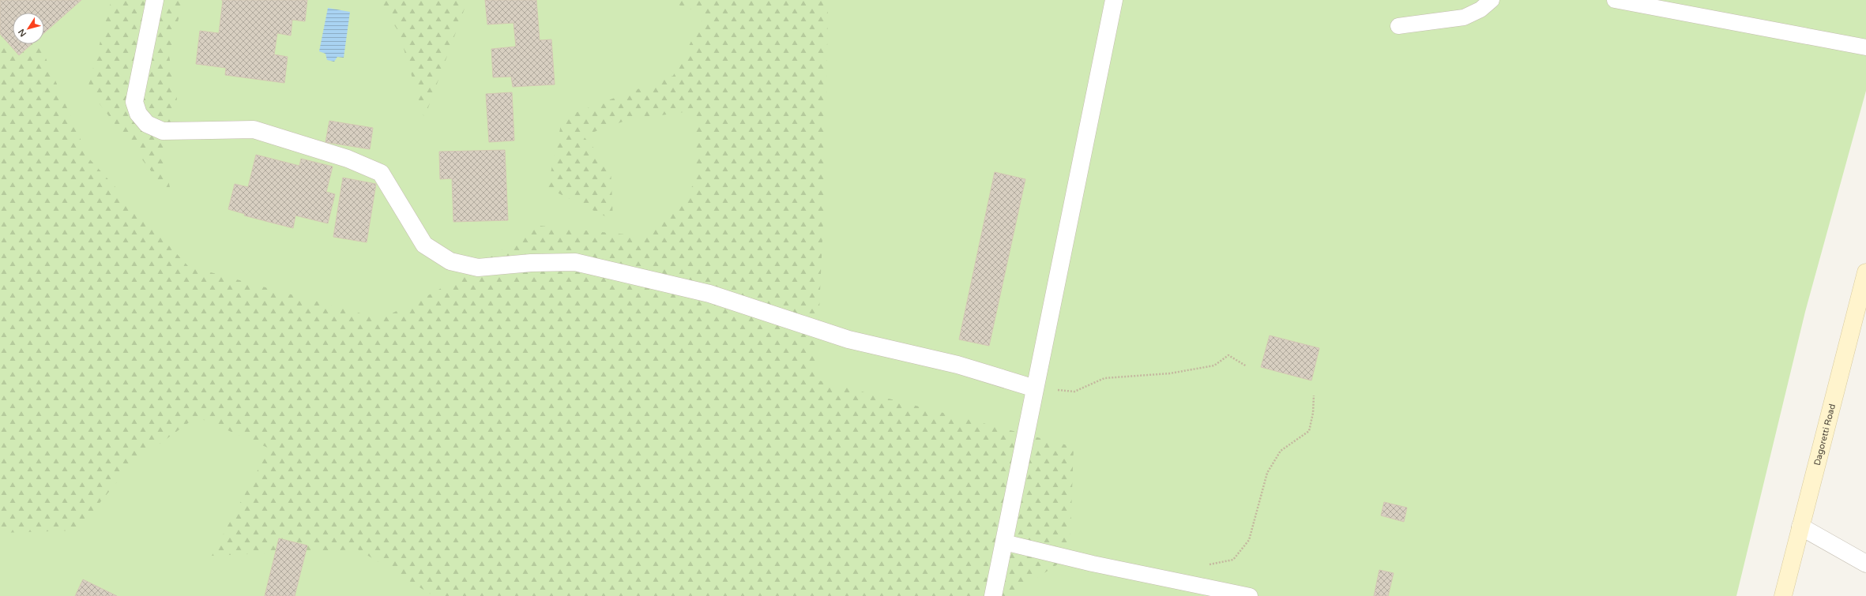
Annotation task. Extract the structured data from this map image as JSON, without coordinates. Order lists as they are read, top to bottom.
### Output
{
  "streets": {
    "main road": ["Dagoretti Road"]
  },
  "north": "bottom left"
}
